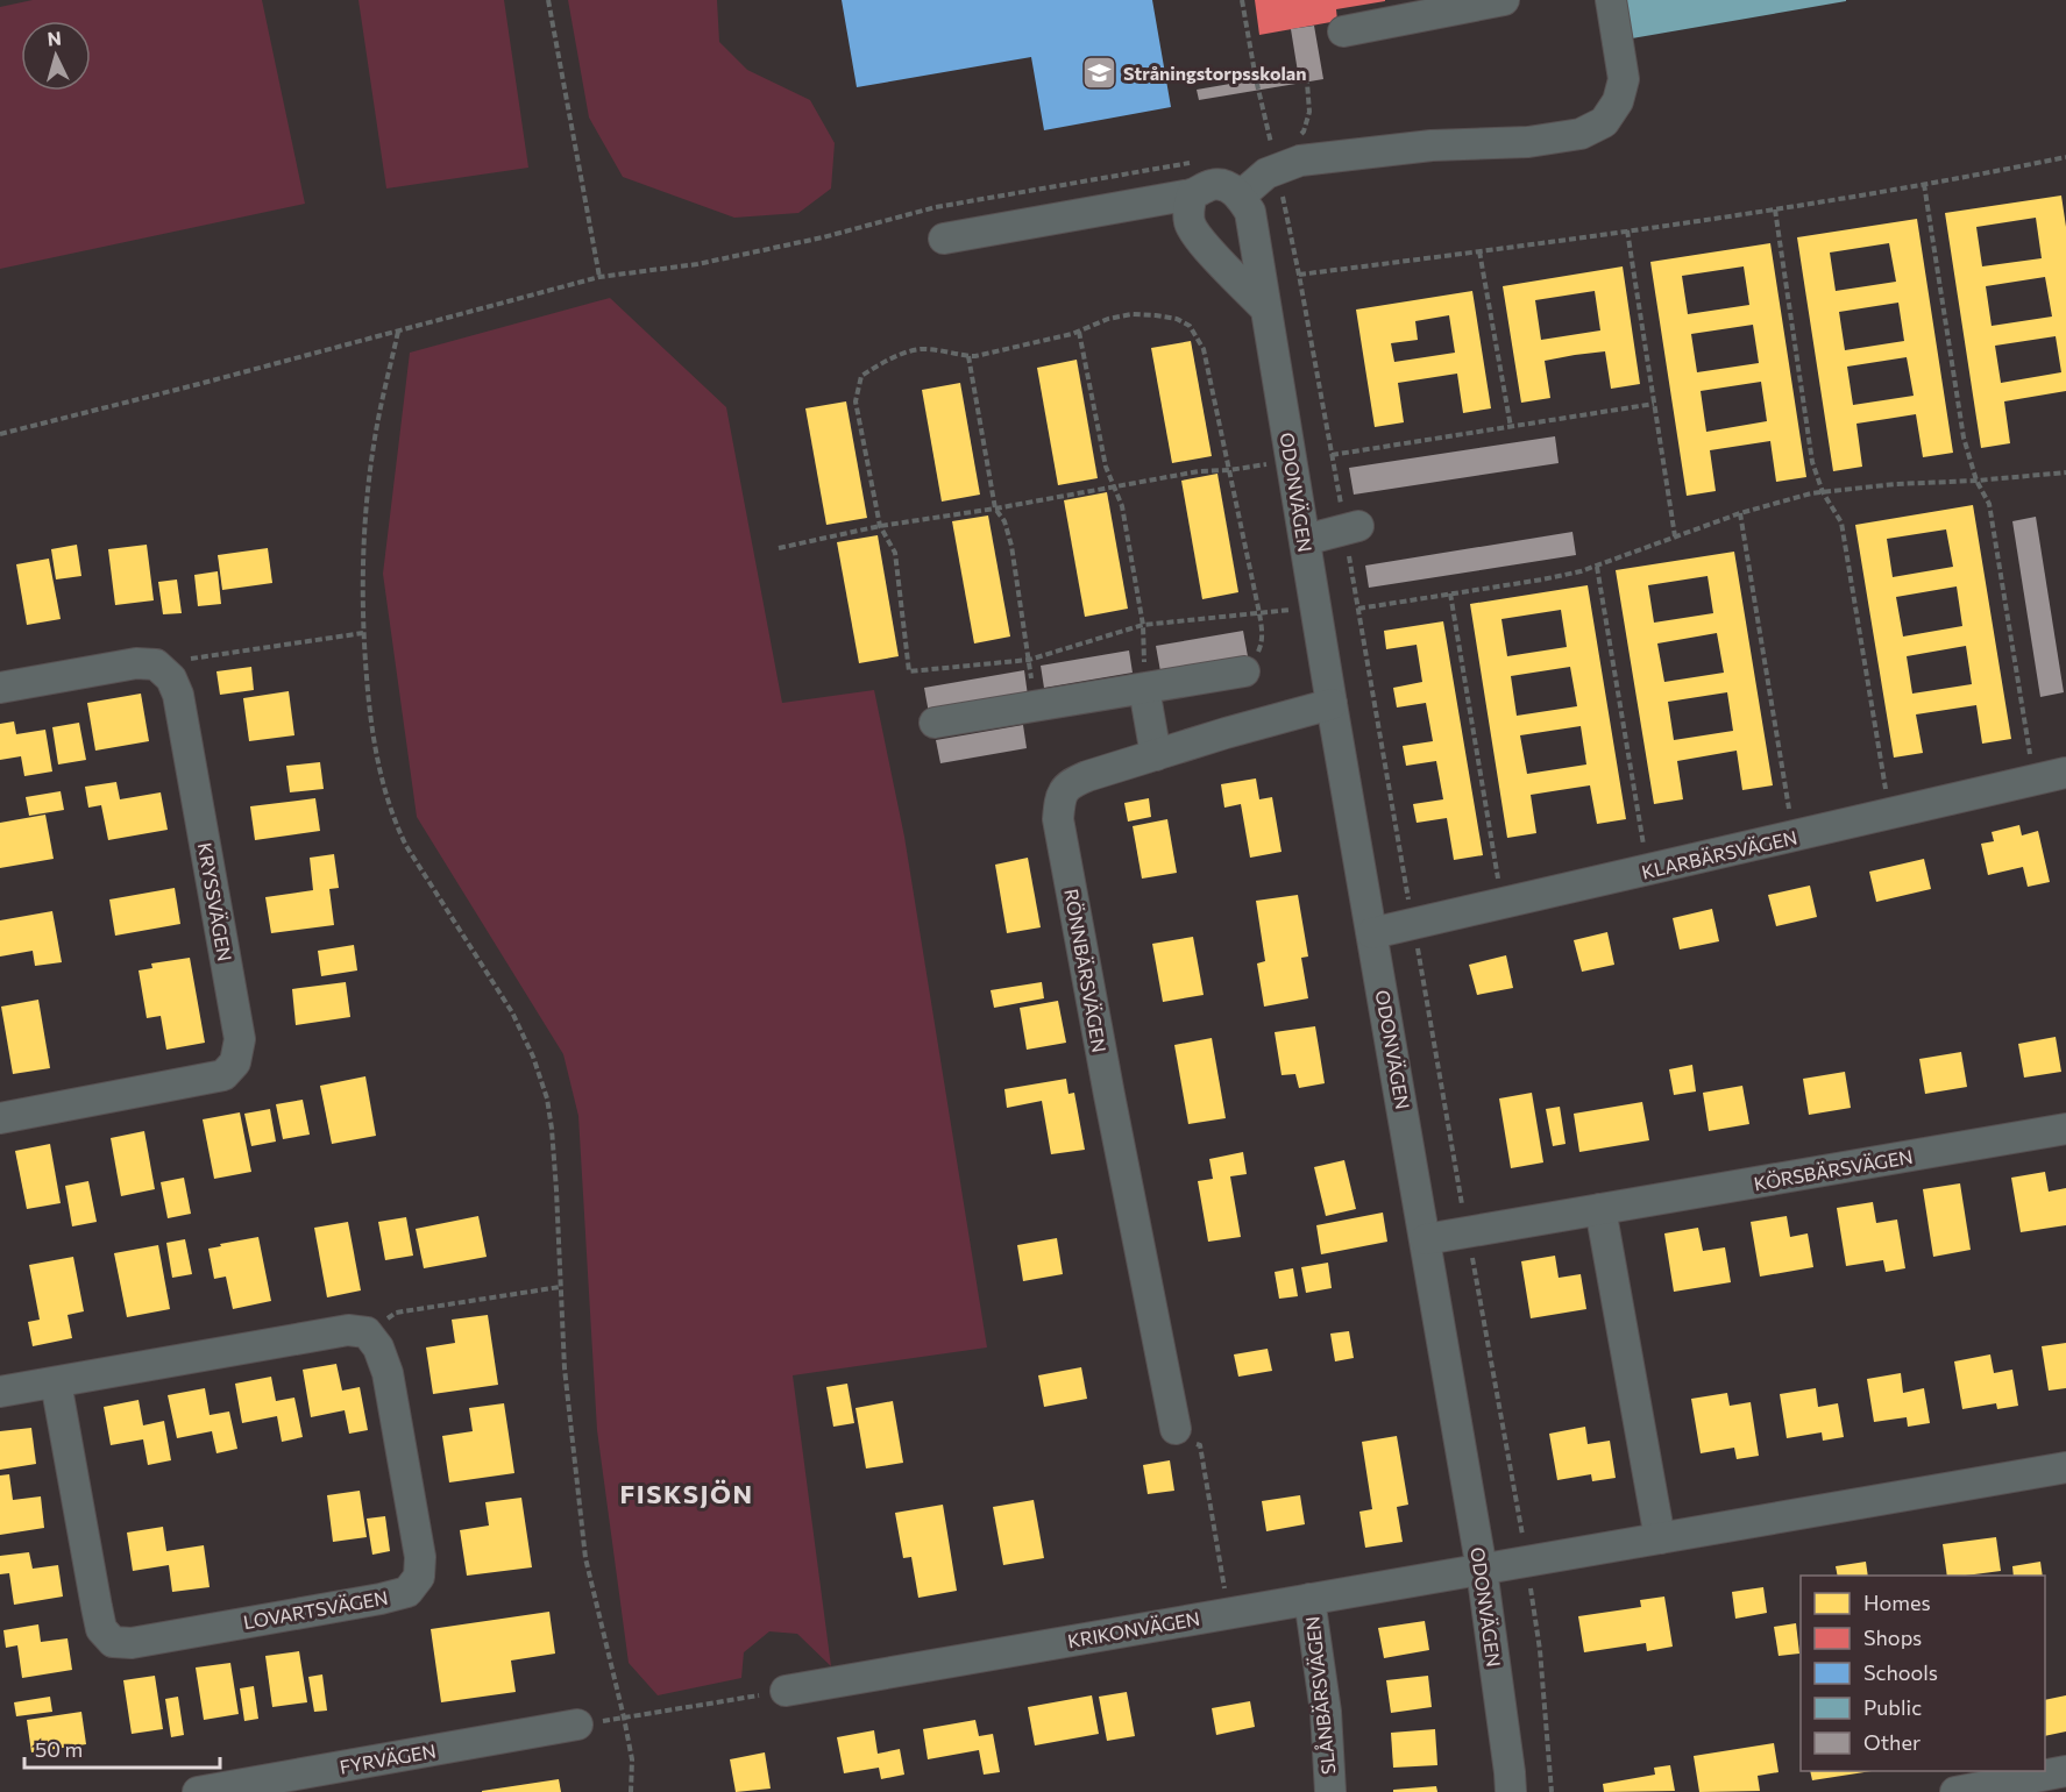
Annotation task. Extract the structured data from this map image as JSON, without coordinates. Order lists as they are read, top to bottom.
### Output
{
  "streets": {
    "street": [
      "ODONVÄGEN",
      "KLARBÄRSVÄGEN",
      "KRYSSVÄGEN",
      "RÖNNBÄRSVÄGEN",
      "KÖRSBÄRSVÄGEN",
      "LOVARTSVÄGEN",
      "KRIKONVÄGEN",
      "SLÅNBÄRSVÄGEN",
      "FYRVÄGEN"
    ]
  },
  "crossings": [
    ["ODONVÄGEN", "KLARBÄRSVÄGEN"],
    ["ODONVÄGEN", "RÖNNBÄRSVÄGEN"],
    ["ODONVÄGEN", "KÖRSBÄRSVÄGEN"],
    ["ODONVÄGEN", "KRIKONVÄGEN"],
    ["KRIKONVÄGEN", "SLÅNBÄRSVÄGEN"]
  ],
  "districts": ["FISKSJÖN"],
  "places": {
    "school or university": ["Stråningstorpsskolan"]
  },
  "legend": [
    "Homes",
    "Shops",
    "Schools",
    "Public",
    "Other"
  ],
  "scale_bar": "50 m",
  "north": "top"
}
